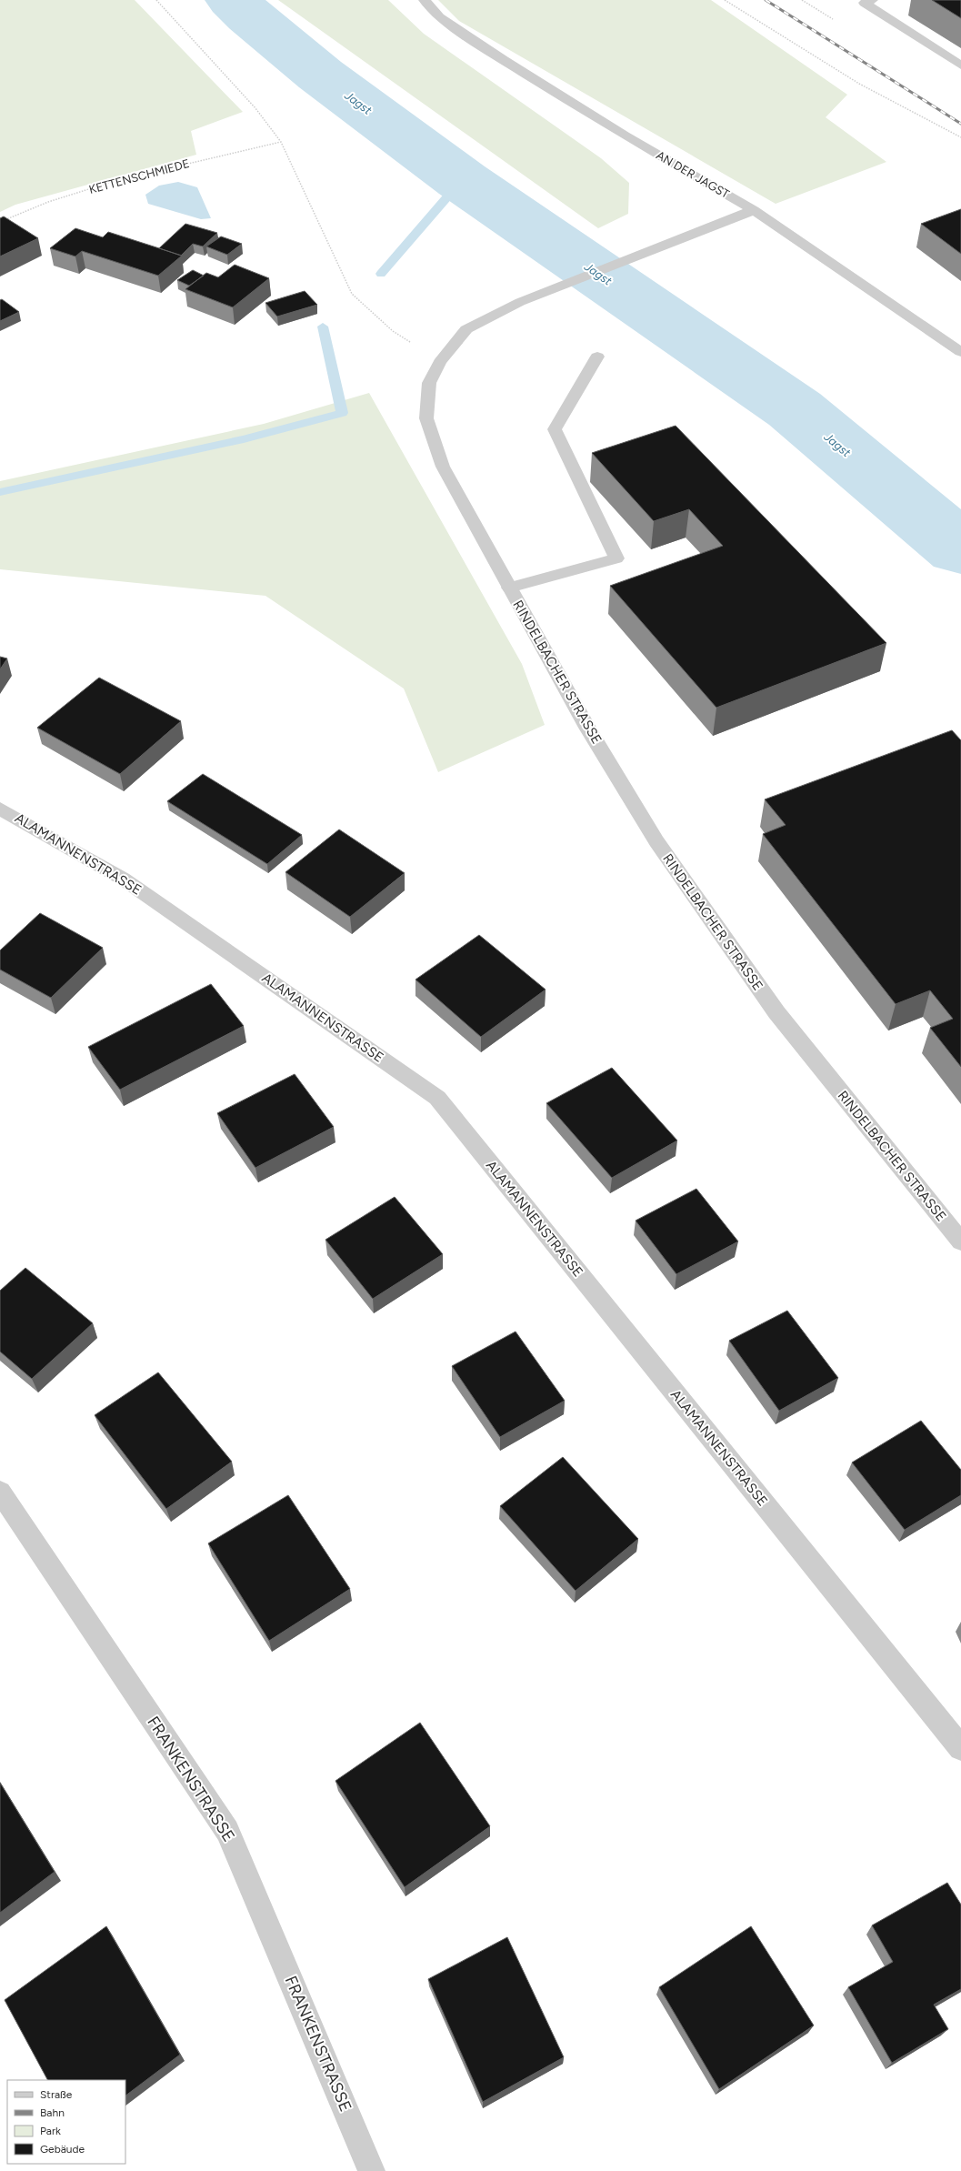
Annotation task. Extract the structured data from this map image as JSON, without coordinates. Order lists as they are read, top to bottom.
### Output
{
  "streets": {
    "street": [
      "AN DER JAGST",
      "RINDELBACHER STRASSE",
      "ALAMANNENSTRASSE",
      "FRANKENSTRASSE"
    ],
    "path": ["KETTENSCHMIEDE"]
  },
  "crossings": [
    ["AN DER JAGST", "RINDELBACHER STRASSE"]
  ],
  "water": ["Jagst"],
  "legend": [
    "Straße",
    "Bahn",
    "Park",
    "Gebäude"
  ]
}
